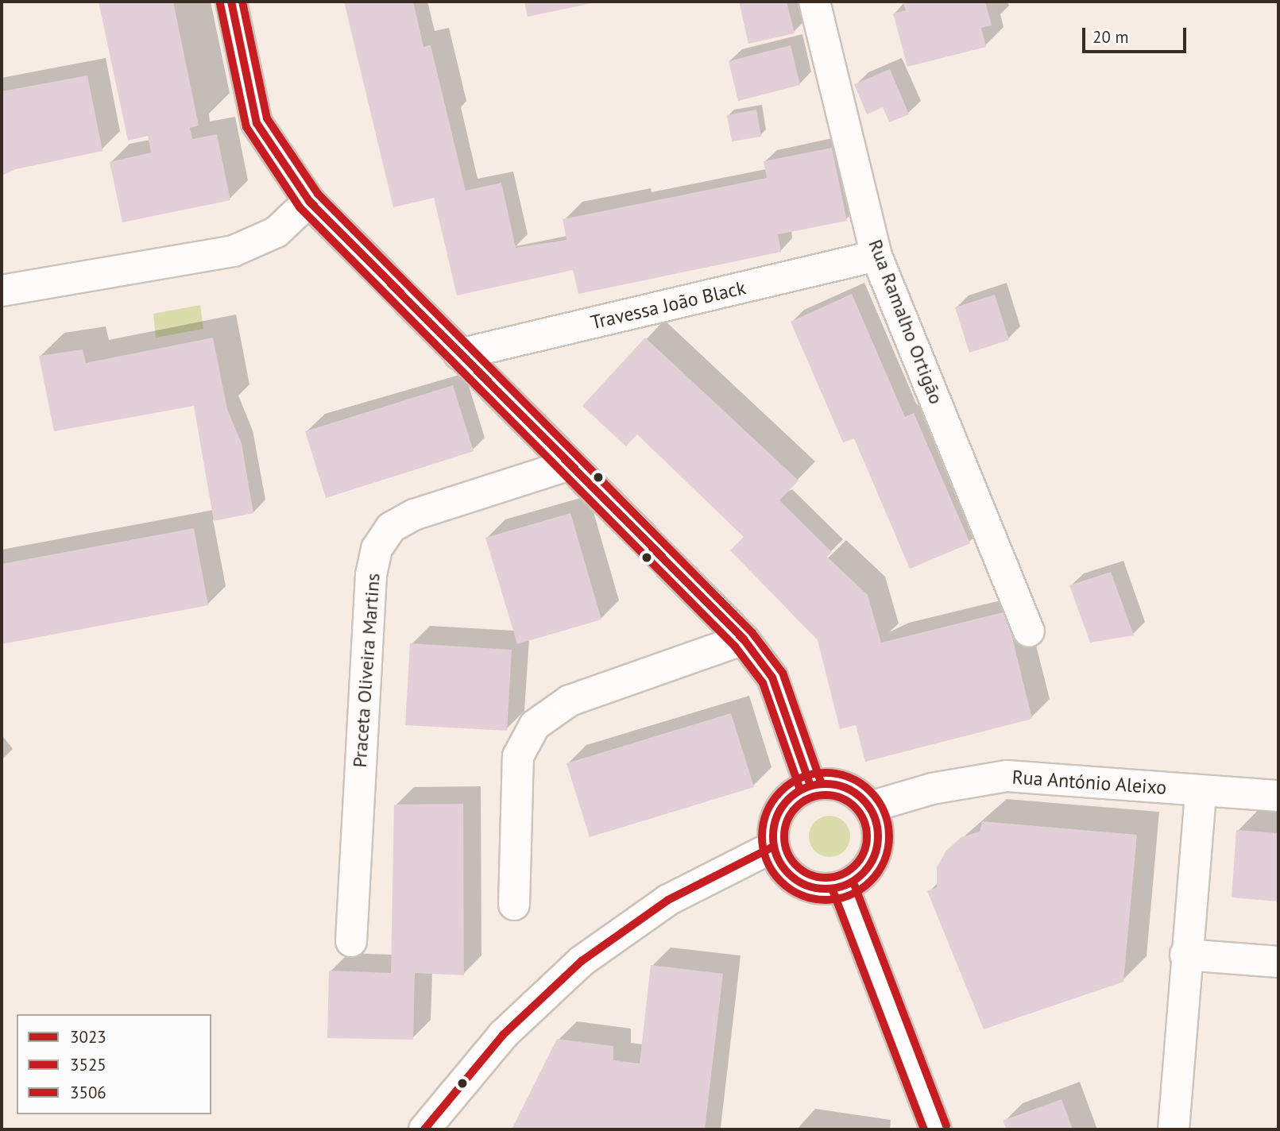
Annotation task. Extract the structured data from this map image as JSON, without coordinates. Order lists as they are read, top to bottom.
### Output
{
  "streets": {
    "street": [
      "Travessa João Black",
      "Rua Ramalho Ortigão",
      "Praceta Oliveira Martins",
      "Rua António Aleixo"
    ]
  },
  "crossings": [
    ["Travessa João Black", "Rua Ramalho Ortigão"]
  ],
  "lines": ["transit line 3023", "transit line 3506", "transit line 3525"],
  "legend": ["3023", "3525", "3506"],
  "scale_bar": "20 m"
}
